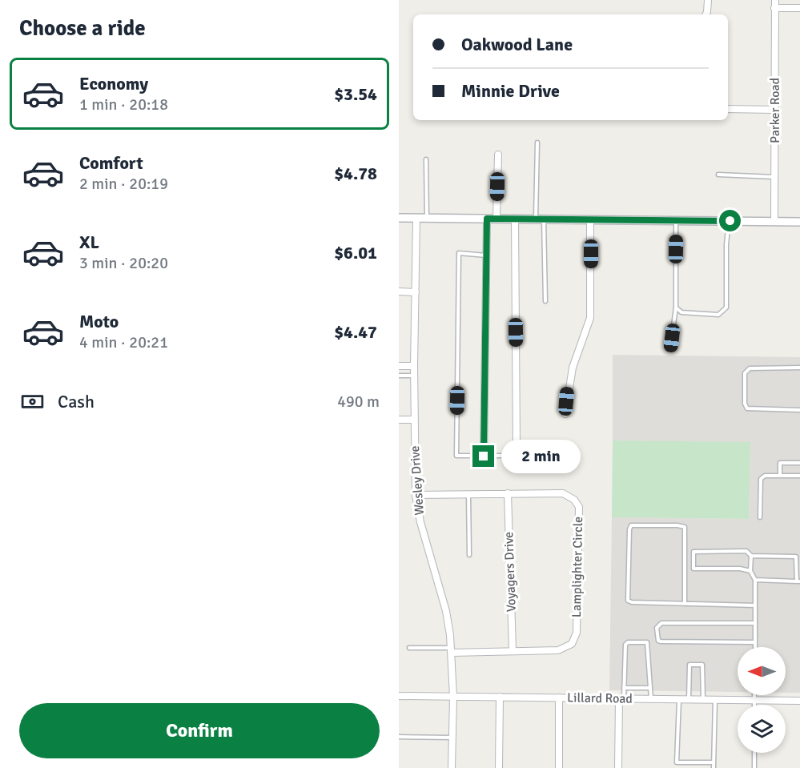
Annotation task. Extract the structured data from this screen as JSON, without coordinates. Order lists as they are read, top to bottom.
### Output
{
  "streets": {
    "street": [
      "Parker Road",
      "Wesley Drive",
      "Lamplighter Circle",
      "Voyagers Drive",
      "Lillard Road"
    ]
  },
  "crossings": [
    ["Wesley Drive", "Lamplighter Circle"],
    ["Wesley Drive", "Lillard Road"],
    ["Lamplighter Circle", "Voyagers Drive"]
  ],
  "north": "left",
  "page": {
    "heading": "Choose a ride",
    "banner": ["Oakwood Lane", "Minnie Drive"],
    "list": [
      {
        "name": "Economy",
        "note": "1 min · 20:18",
        "value": "$3.54"
      },
      {
        "name": "Comfort",
        "note": "2 min · 20:19",
        "value": "$4.78"
      },
      {
        "name": "XL",
        "note": "3 min · 20:20",
        "value": "$6.01"
      },
      {
        "name": "Moto",
        "note": "4 min · 20:21",
        "value": "$4.47"
      }
    ],
    "pay": ["Cash", "490 m"],
    "bubble": "2 min",
    "buttons": "Confirm"
  }
}
